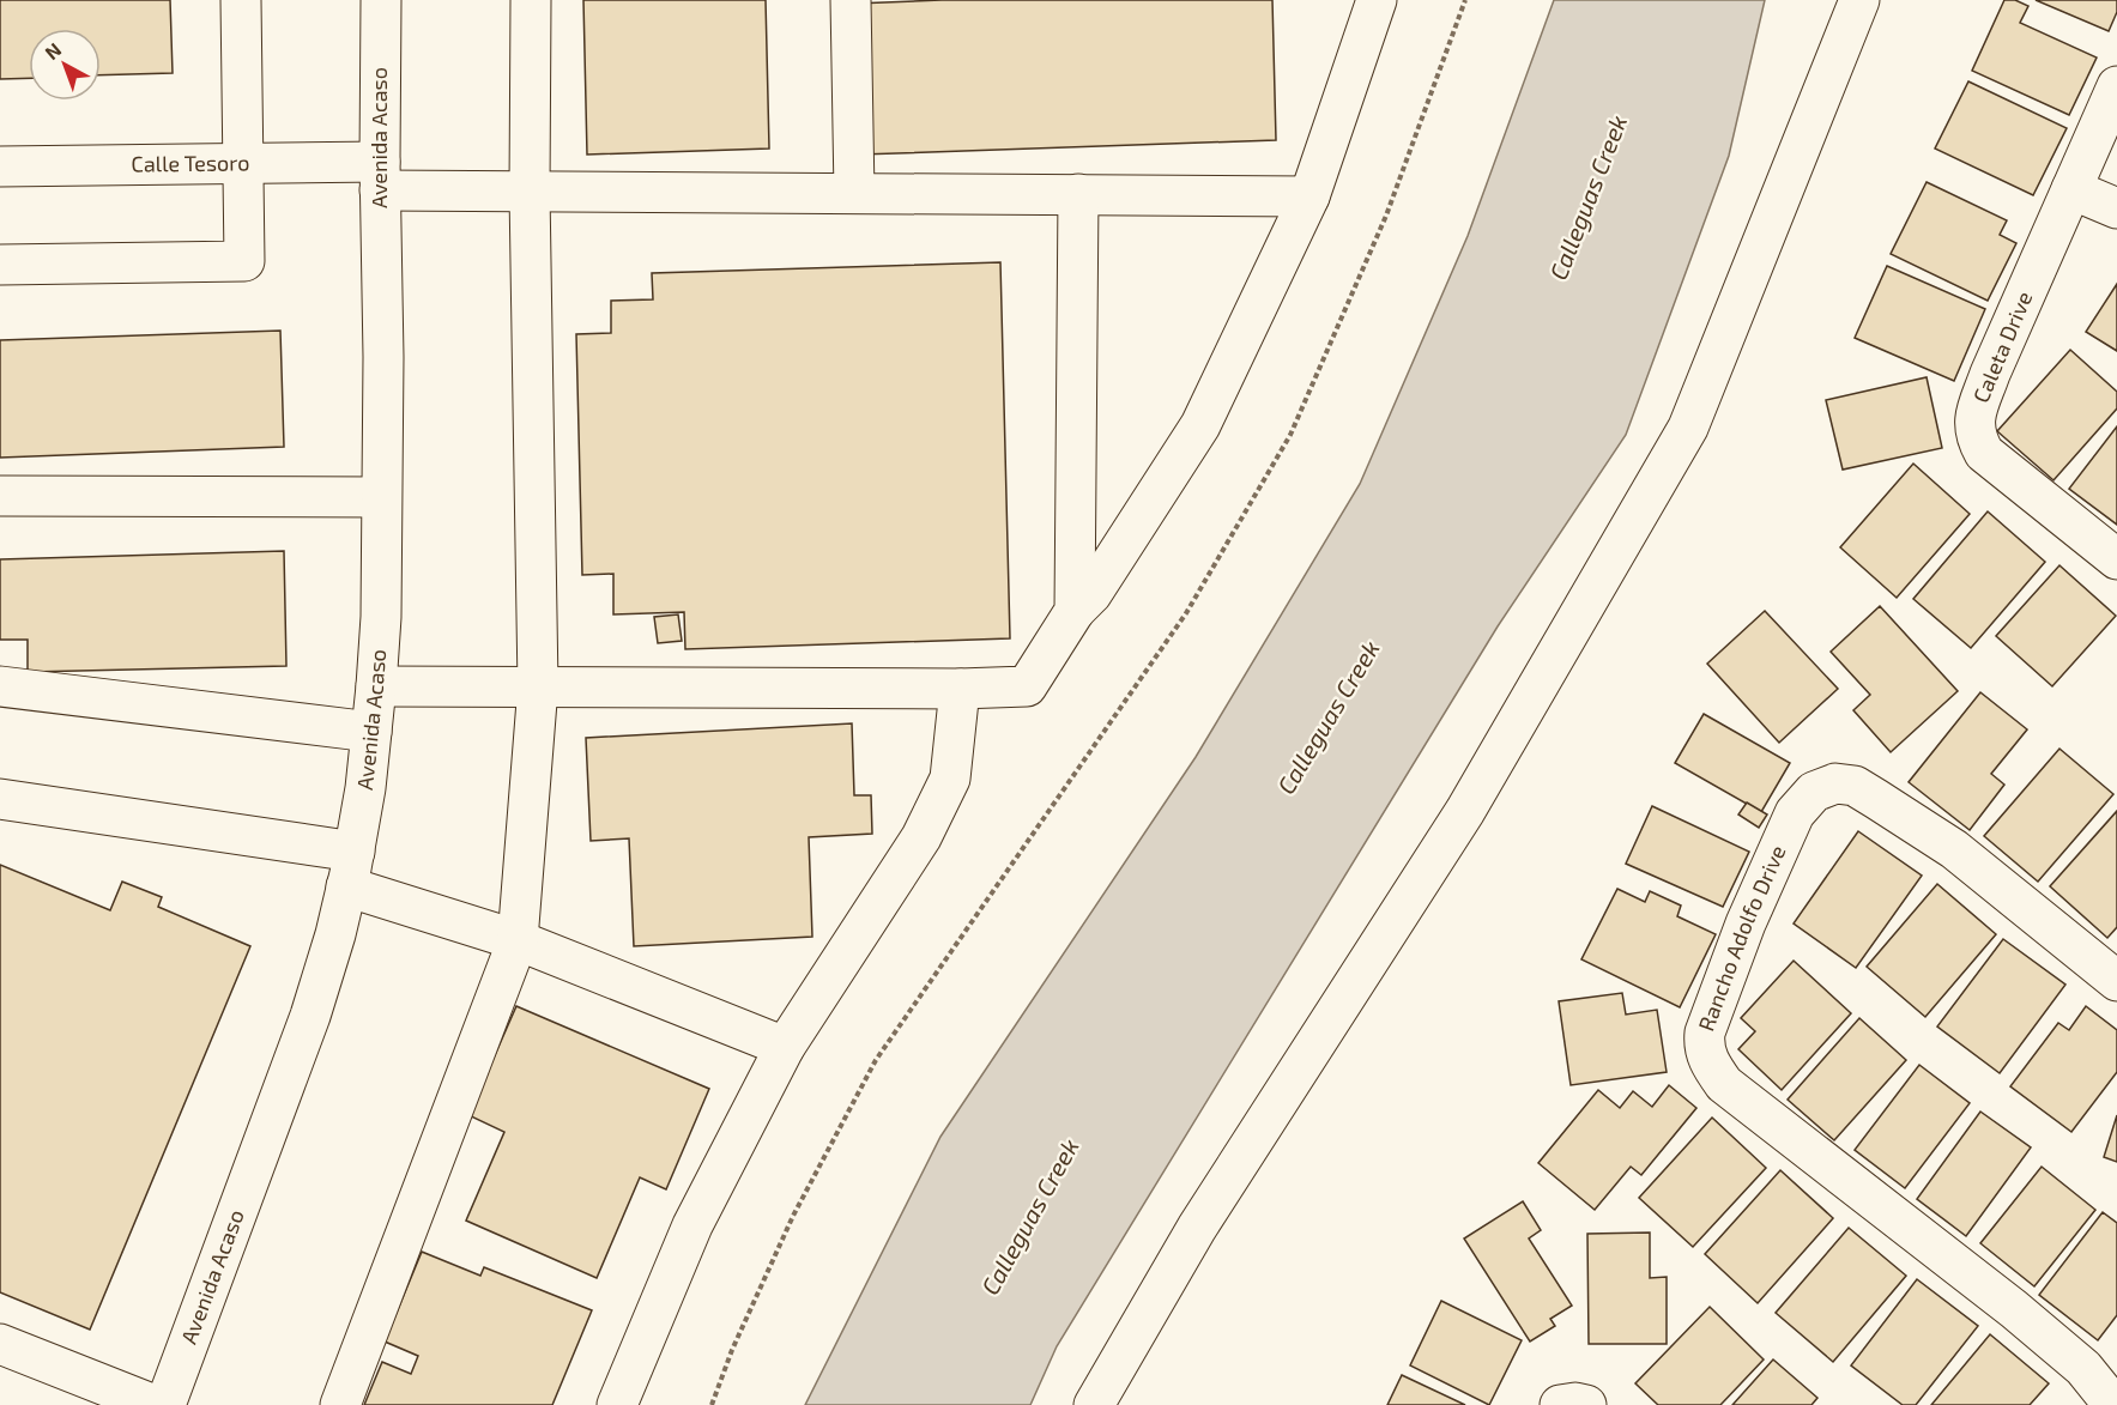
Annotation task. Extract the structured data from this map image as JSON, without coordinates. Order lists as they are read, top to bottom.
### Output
{
  "streets": {
    "street": [
      "Avenida Acaso",
      "Calle Tesoro",
      "Caleta Drive",
      "Rancho Adolfo Drive"
    ]
  },
  "crossings": [
    ["Avenida Acaso", "Calle Tesoro"]
  ],
  "water": ["Calleguas Creek"],
  "north": "top left"
}
